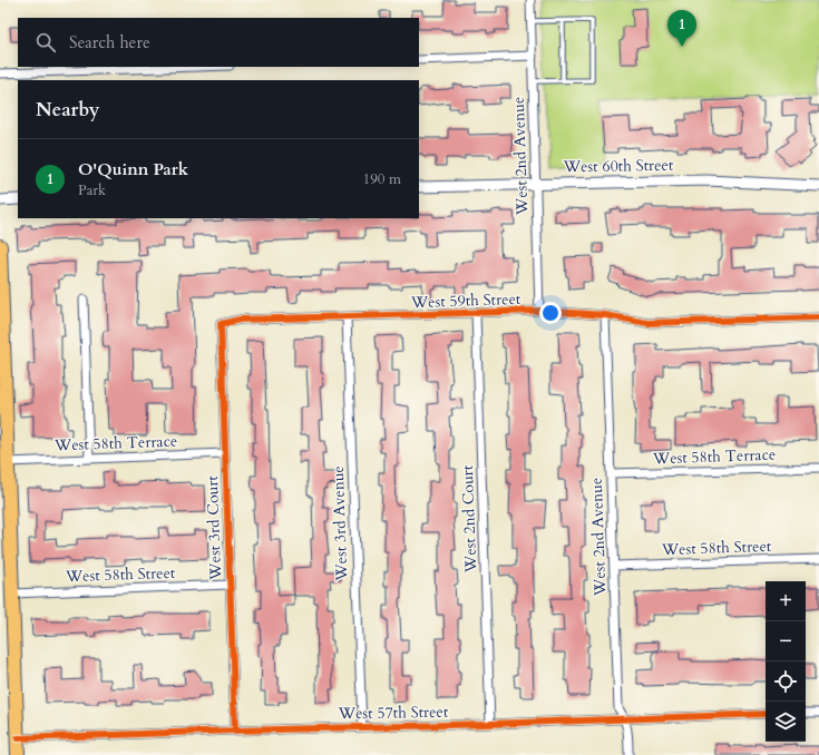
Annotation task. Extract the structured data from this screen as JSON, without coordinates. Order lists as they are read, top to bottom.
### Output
{
  "streets": {
    "street": [
      "West 2nd Avenue",
      "West 60th Street",
      "West 59th Street",
      "West 58th Terrace",
      "West 2nd Court",
      "West 3rd Avenue",
      "West 3rd Court",
      "West 58th Street",
      "West 57th Street"
    ]
  },
  "crossings": [
    ["West 2nd Avenue", "West 60th Street"],
    ["West 2nd Avenue", "West 59th Street"],
    ["West 2nd Avenue", "West 58th Terrace"],
    ["West 2nd Avenue", "West 58th Street"],
    ["West 2nd Avenue", "West 57th Street"],
    ["West 59th Street", "West 2nd Court"],
    ["West 59th Street", "West 3rd Avenue"],
    ["West 59th Street", "West 3rd Court"],
    ["West 58th Terrace", "West 3rd Court"],
    ["West 2nd Court", "West 57th Street"],
    ["West 3rd Avenue", "West 57th Street"],
    ["West 3rd Court", "West 58th Street"],
    ["West 3rd Court", "West 57th Street"]
  ],
  "page": {
    "pins": "1",
    "search": "Search here",
    "heading": "Nearby",
    "list": [
      {
        "mark": "1",
        "name": "O'Quinn Park",
        "note": "Park",
        "value": "190 m"
      }
    ],
    "map_buttons": ["+", "−"]
  }
}
